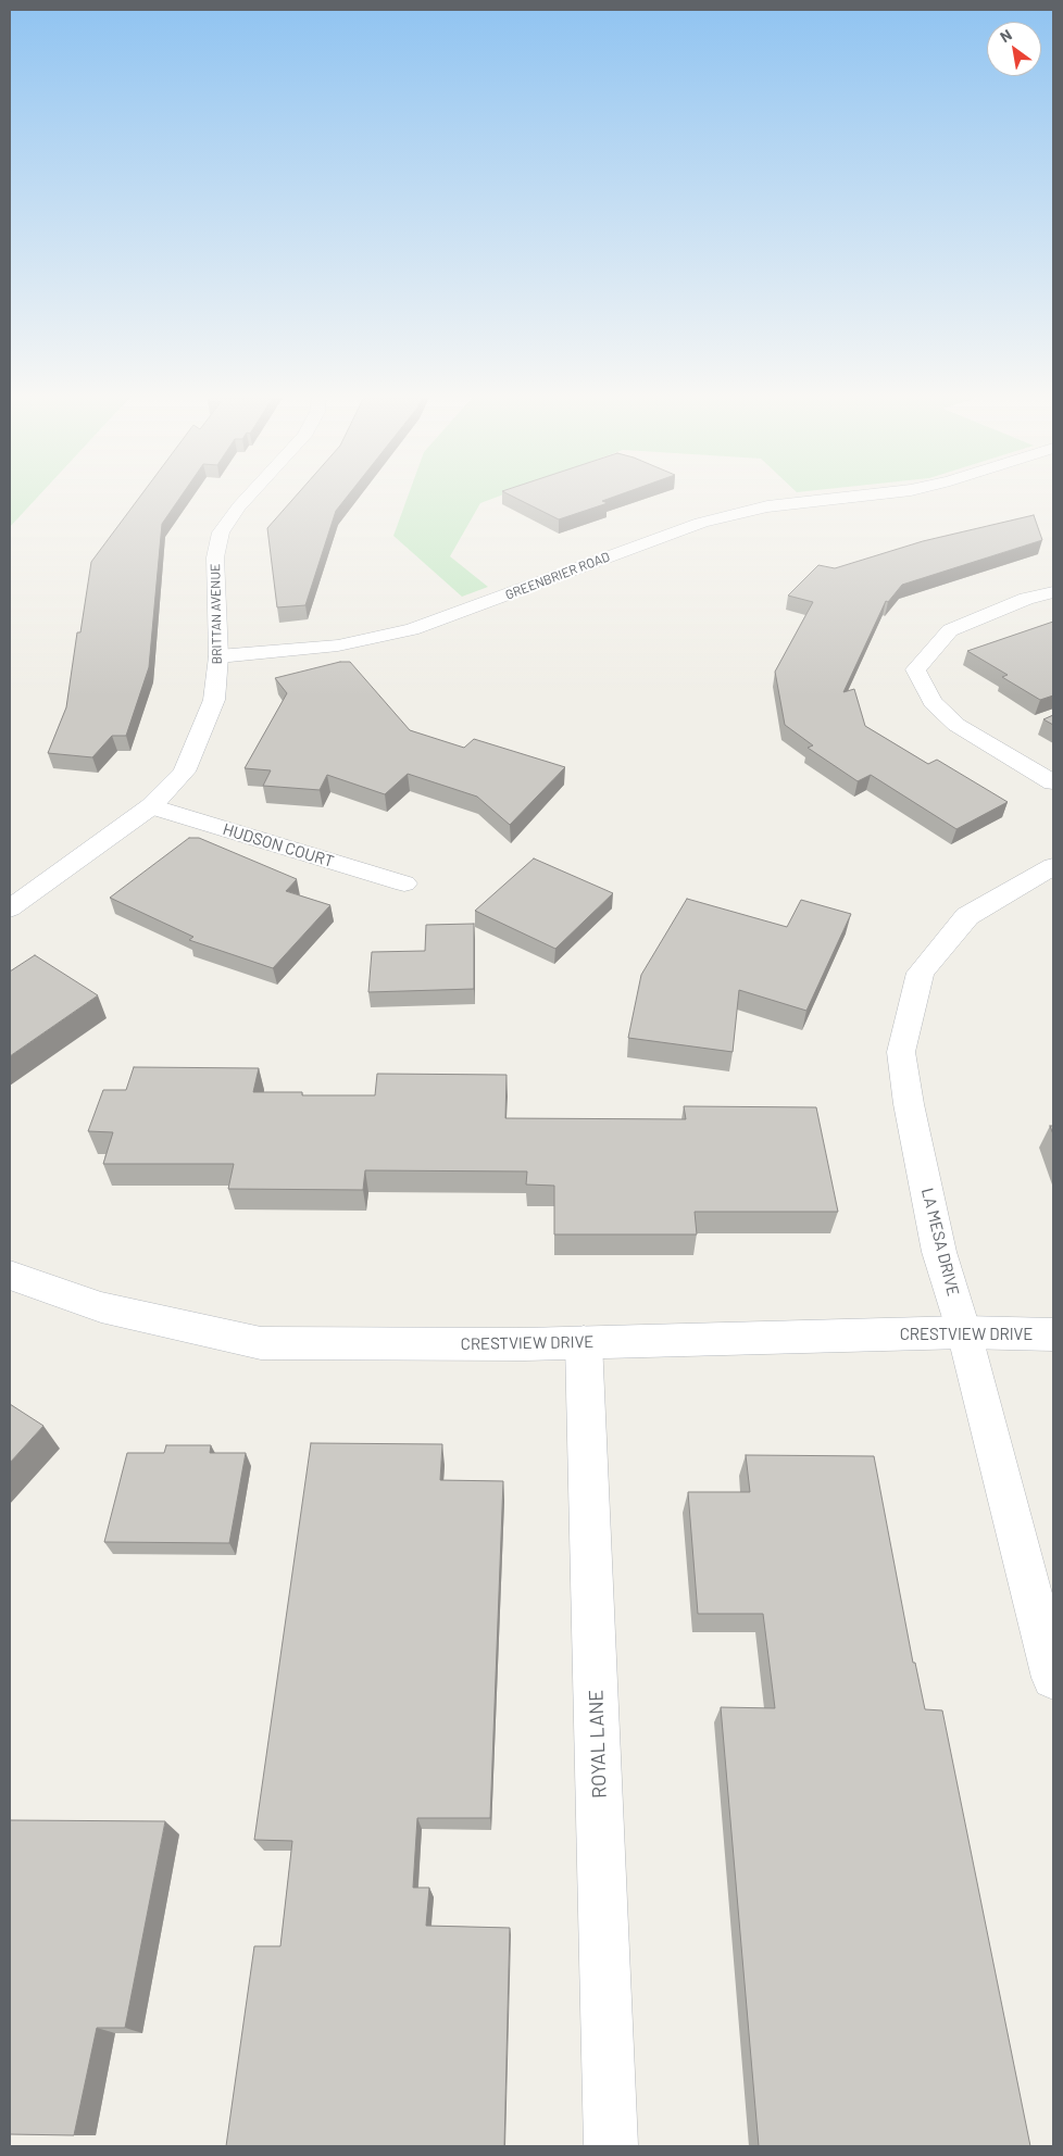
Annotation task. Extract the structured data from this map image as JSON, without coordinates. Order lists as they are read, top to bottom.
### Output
{
  "streets": {
    "street": [
      "GREENBRIER ROAD",
      "BRITTAN AVENUE",
      "HUDSON COURT",
      "LA MESA DRIVE",
      "CRESTVIEW DRIVE",
      "ROYAL LANE"
    ]
  },
  "crossings": [
    ["GREENBRIER ROAD", "BRITTAN AVENUE"],
    ["BRITTAN AVENUE", "HUDSON COURT"],
    ["LA MESA DRIVE", "CRESTVIEW DRIVE"],
    ["CRESTVIEW DRIVE", "ROYAL LANE"]
  ],
  "north": "top left"
}
